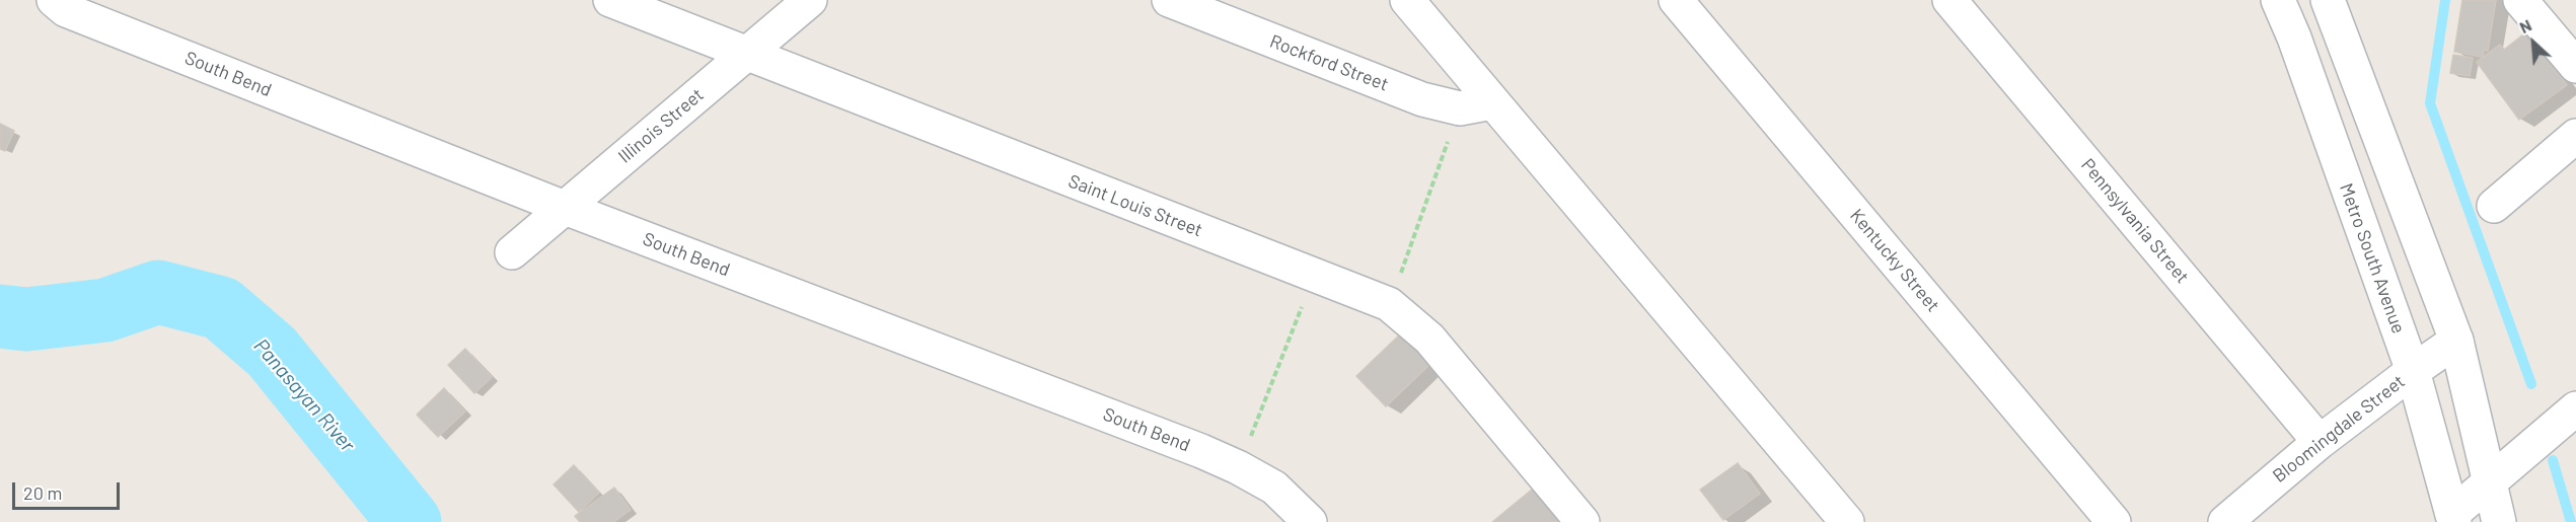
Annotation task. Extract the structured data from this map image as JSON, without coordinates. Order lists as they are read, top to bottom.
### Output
{
  "streets": {
    "street": [
      "Rockford Street",
      "South Bend",
      "Illinois Street",
      "Saint Louis Street",
      "Pennsylvania Street",
      "Metro South Avenue",
      "Kentucky Street",
      "Bloomingdale Street"
    ]
  },
  "crossings": [
    ["South Bend", "Illinois Street"],
    ["Illinois Street", "Saint Louis Street"],
    ["Pennsylvania Street", "Bloomingdale Street"],
    ["Metro South Avenue", "Bloomingdale Street"]
  ],
  "water": ["Panasayan River"],
  "scale_bar": "20 m",
  "north": "top left"
}
